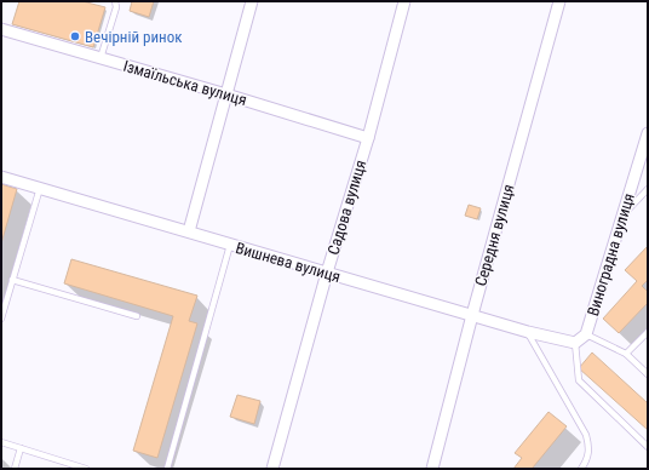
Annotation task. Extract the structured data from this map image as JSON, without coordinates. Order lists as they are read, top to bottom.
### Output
{
  "streets": {
    "street": [
      "Ізмаїльська вулиця",
      "Садова вулиця",
      "Середня вулиця",
      "Виноградна вулиця",
      "Вишнева вулиця"
    ]
  },
  "crossings": [
    ["Ізмаїльська вулиця", "Садова вулиця"],
    ["Садова вулиця", "Вишнева вулиця"],
    ["Середня вулиця", "Вишнева вулиця"],
    ["Виноградна вулиця", "Вишнева вулиця"]
  ],
  "places": ["Вечірній ринок"]
}
